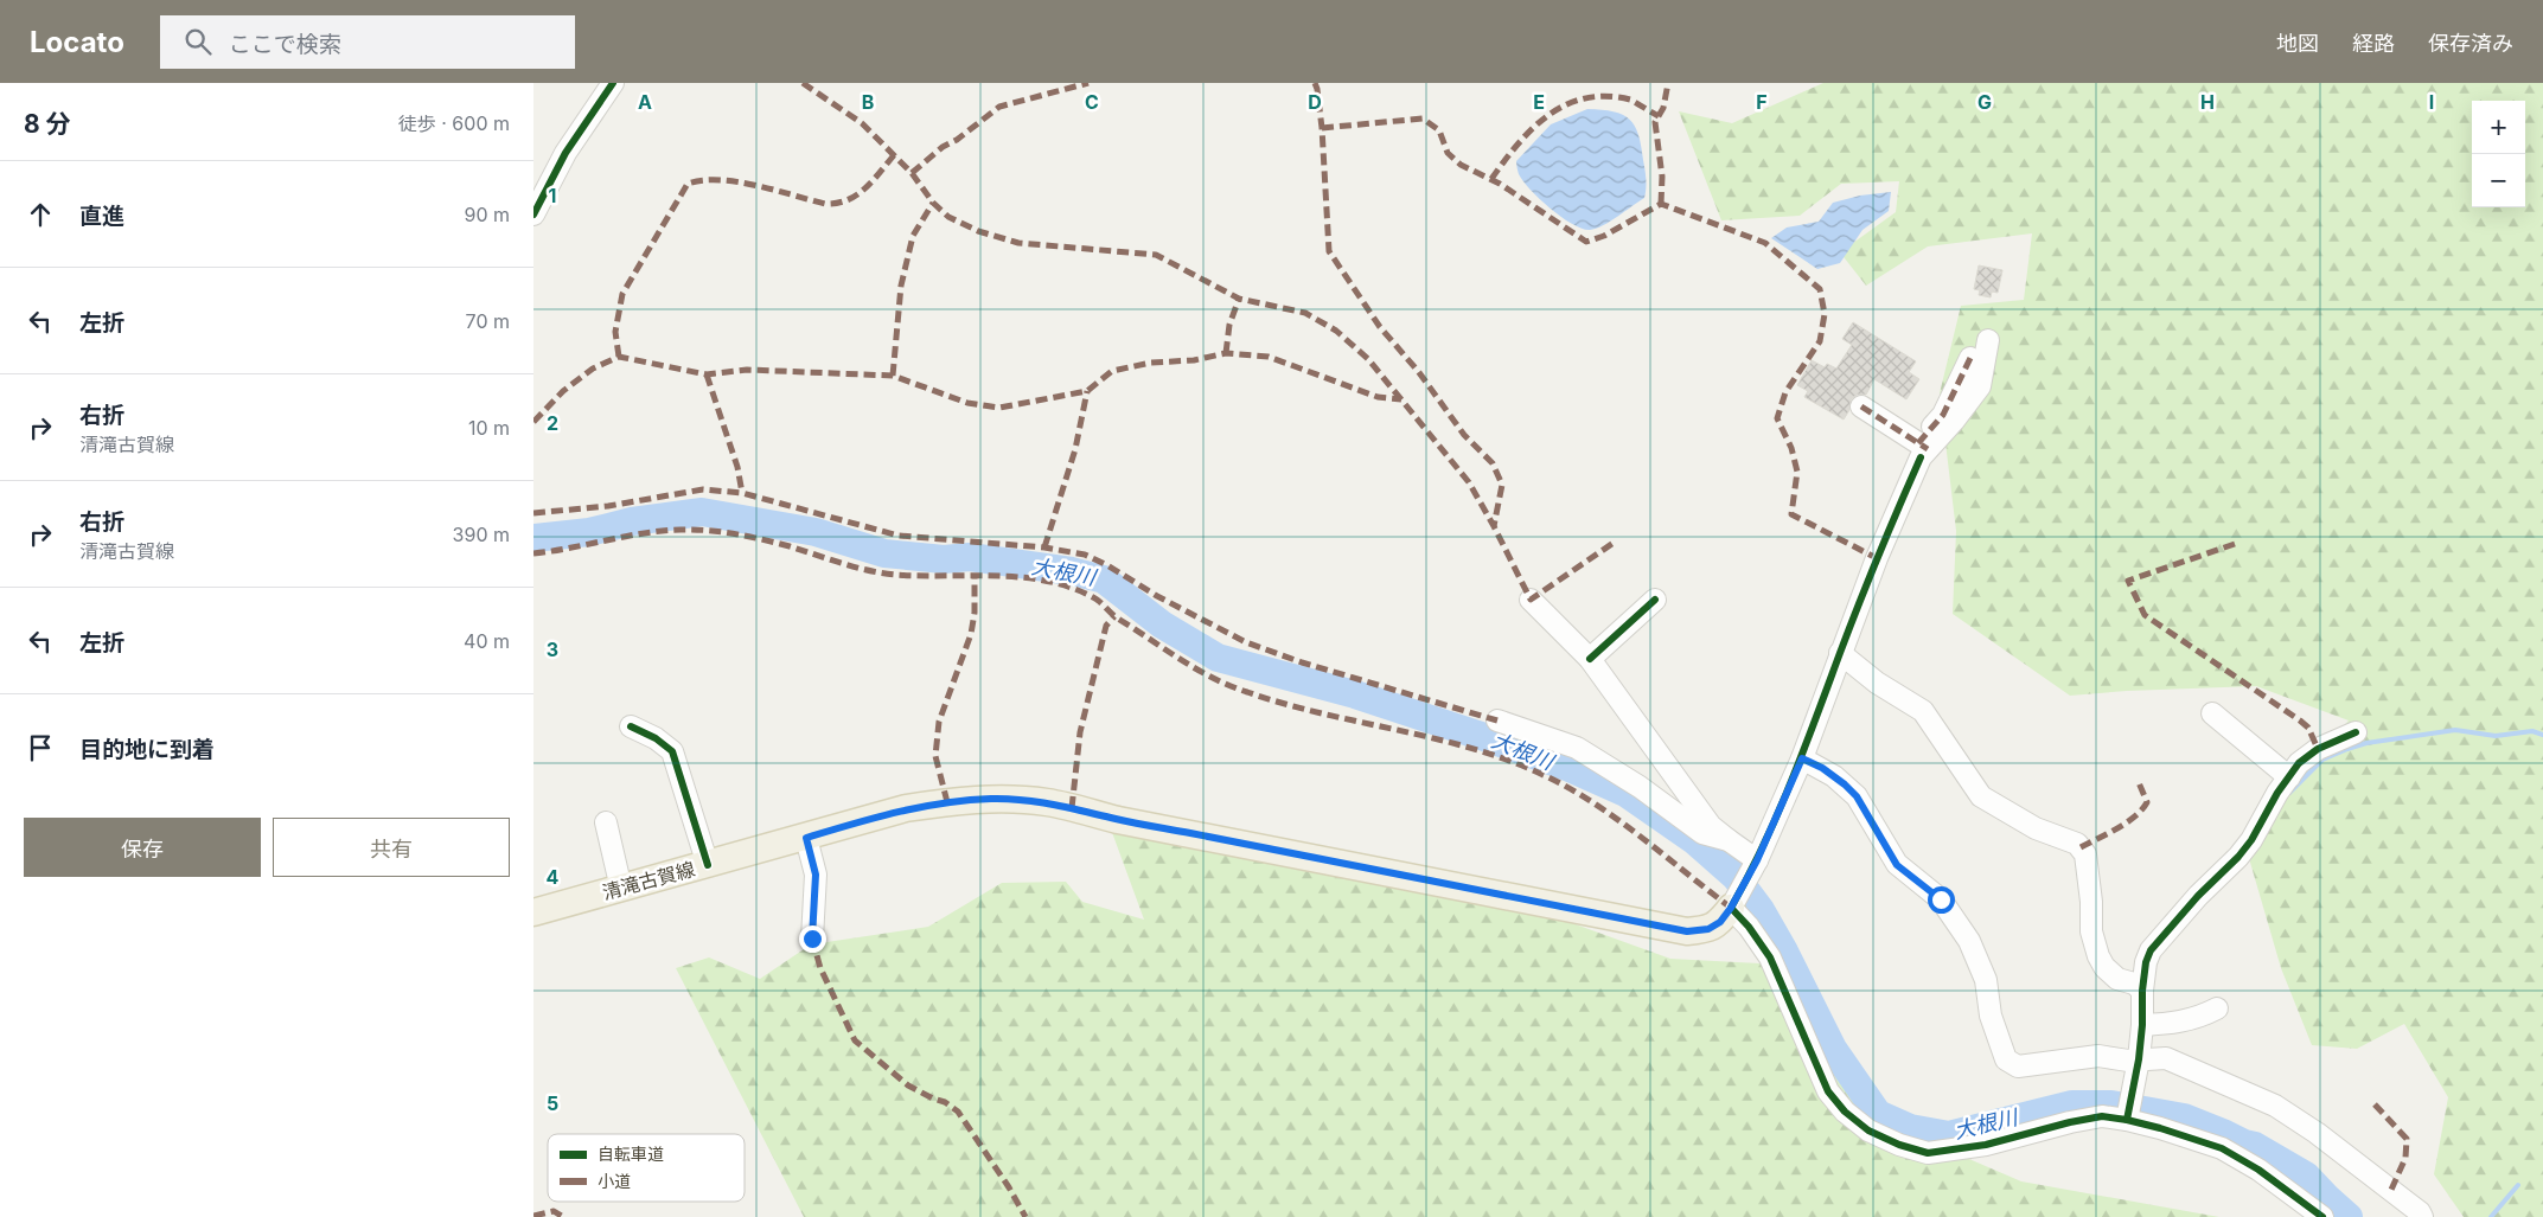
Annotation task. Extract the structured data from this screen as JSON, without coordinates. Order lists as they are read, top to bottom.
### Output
{
  "streets": {
    "main road": ["清滝古賀線"]
  },
  "water": ["大根川"],
  "legend": ["自転車道", "小道"],
  "page": {
    "header": "Locato",
    "search": "ここで検索",
    "nav": ["地図", "経路", "保存済み"],
    "heading": ["8 分", "徒歩 · 600 m"],
    "map_buttons": ["+", "−"],
    "list": [
      ["直進", "90 m"],
      ["左折", "70 m"],
      ["右折", "清滝古賀線", "10 m"],
      ["右折", "清滝古賀線", "390 m"],
      ["左折", "40 m"],
      "目的地に到着"
    ],
    "buttons": ["保存", "共有"]
  },
  "grid": {
    "columns": [
      "A",
      "B",
      "C",
      "D",
      "E",
      "F",
      "G",
      "H",
      "I"
    ],
    "rows": [
      "1",
      "2",
      "3",
      "4",
      "5"
    ]
  }
}
